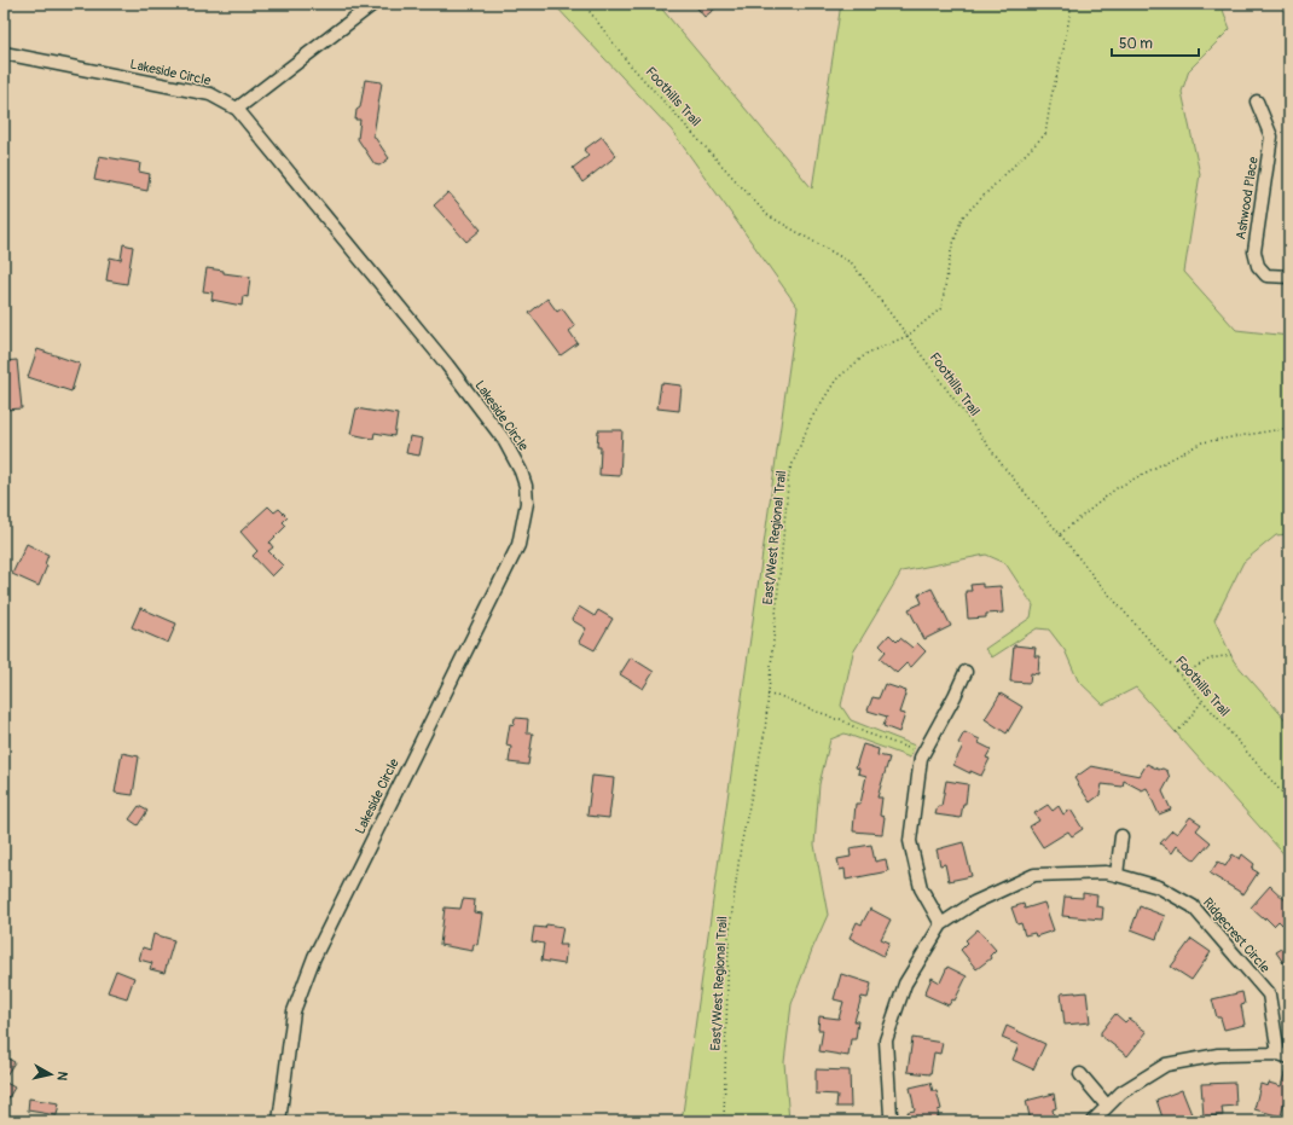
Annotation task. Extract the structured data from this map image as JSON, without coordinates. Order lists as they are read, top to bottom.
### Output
{
  "streets": {
    "street": ["Lakeside Circle", "Ashwood Place", "Ridgecrest Circle"],
    "path": ["Foothills Trail", "East/West Regional Trail"]
  },
  "crossings": [
    ["Foothills Trail", "East/West Regional Trail"]
  ],
  "scale_bar": "50 m",
  "north": "right"
}
